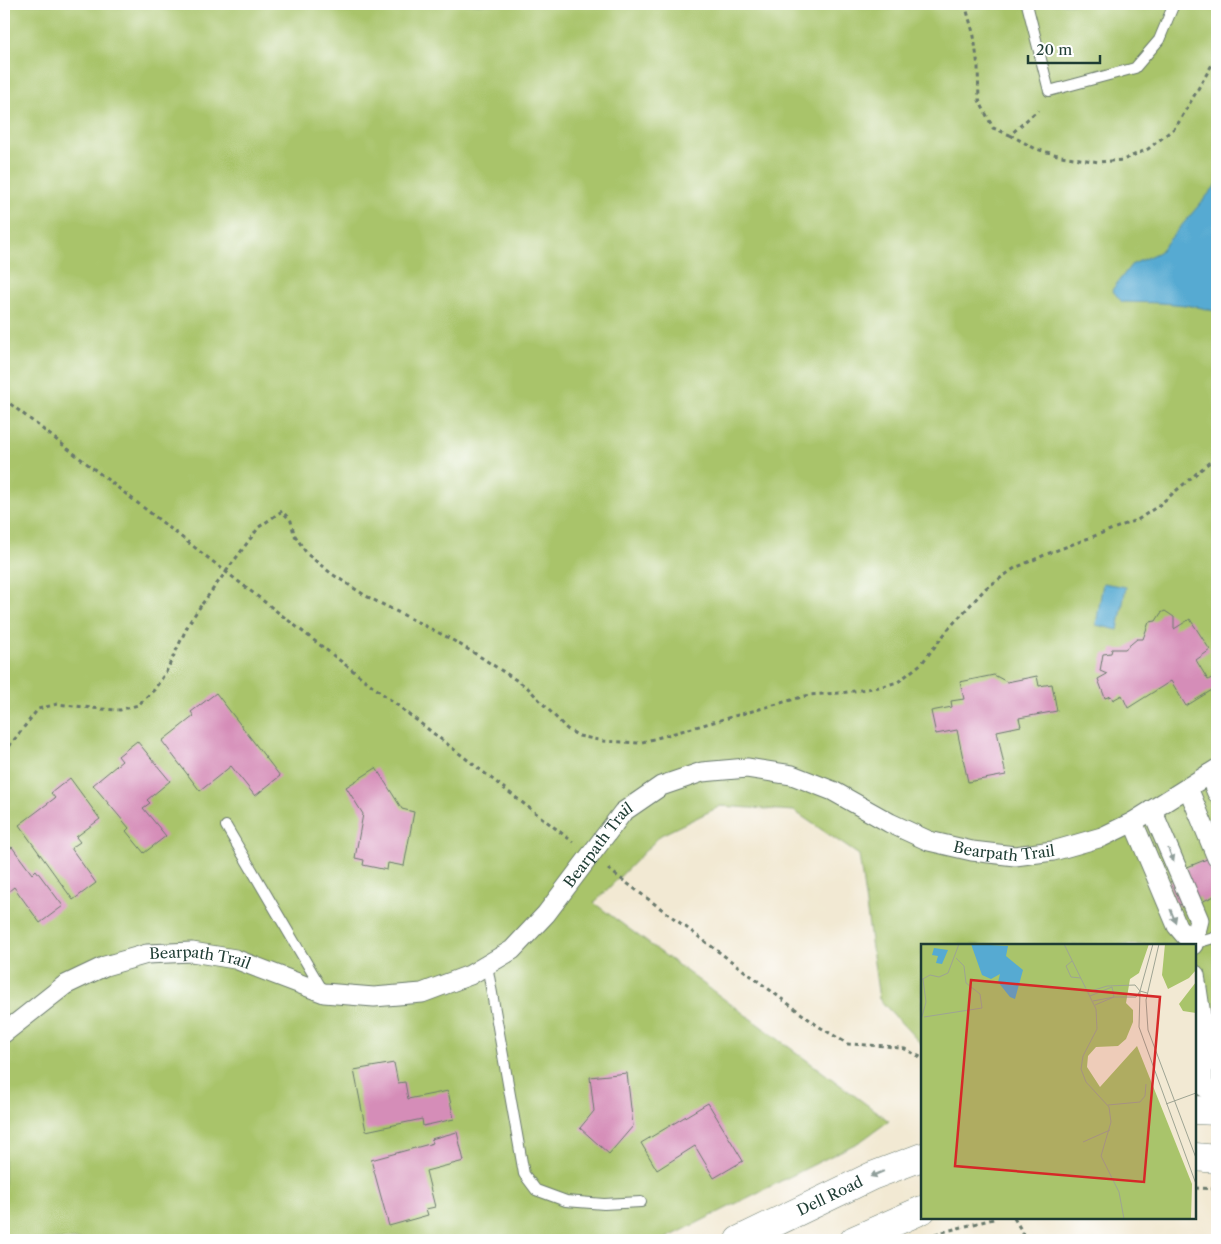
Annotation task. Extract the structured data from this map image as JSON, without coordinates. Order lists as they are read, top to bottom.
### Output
{
  "streets": {
    "main road": ["Dell Road"],
    "street": ["Bearpath Trail"]
  },
  "scale_bar": "20 m"
}
